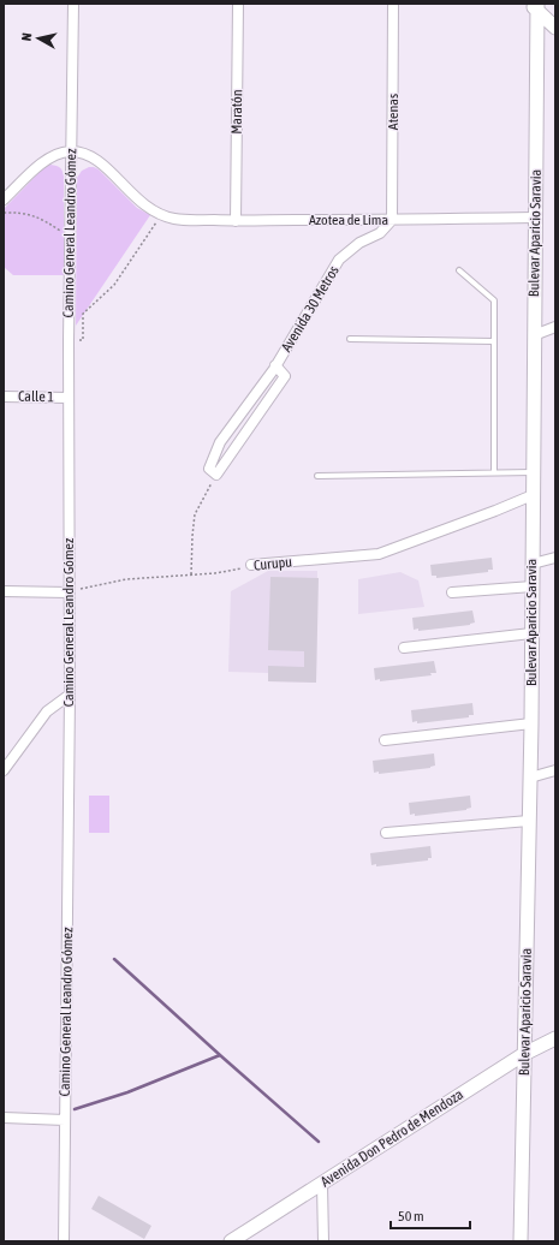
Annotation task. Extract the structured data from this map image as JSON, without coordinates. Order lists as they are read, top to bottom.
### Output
{
  "streets": {
    "street": [
      "Maratón",
      "Atenas",
      "Azotea de Lima",
      "Camino General Leandro Gómez",
      "Bulevar Aparicio Saravia",
      "Avenida 30 Metros",
      "Calle 1",
      "Curupu",
      "Avenida Don Pedro de Mendoza"
    ]
  },
  "crossings": [
    ["Maratón", "Azotea de Lima"],
    ["Atenas", "Azotea de Lima"],
    ["Atenas", "Avenida 30 Metros"],
    ["Azotea de Lima", "Camino General Leandro Gómez"],
    ["Azotea de Lima", "Bulevar Aparicio Saravia"],
    ["Azotea de Lima", "Avenida 30 Metros"],
    ["Camino General Leandro Gómez", "Calle 1"],
    ["Camino General Leandro Gómez", "Curupu"],
    ["Bulevar Aparicio Saravia", "Curupu"],
    ["Bulevar Aparicio Saravia", "Avenida Don Pedro de Mendoza"]
  ],
  "scale_bar": "50 m",
  "north": "left"
}
